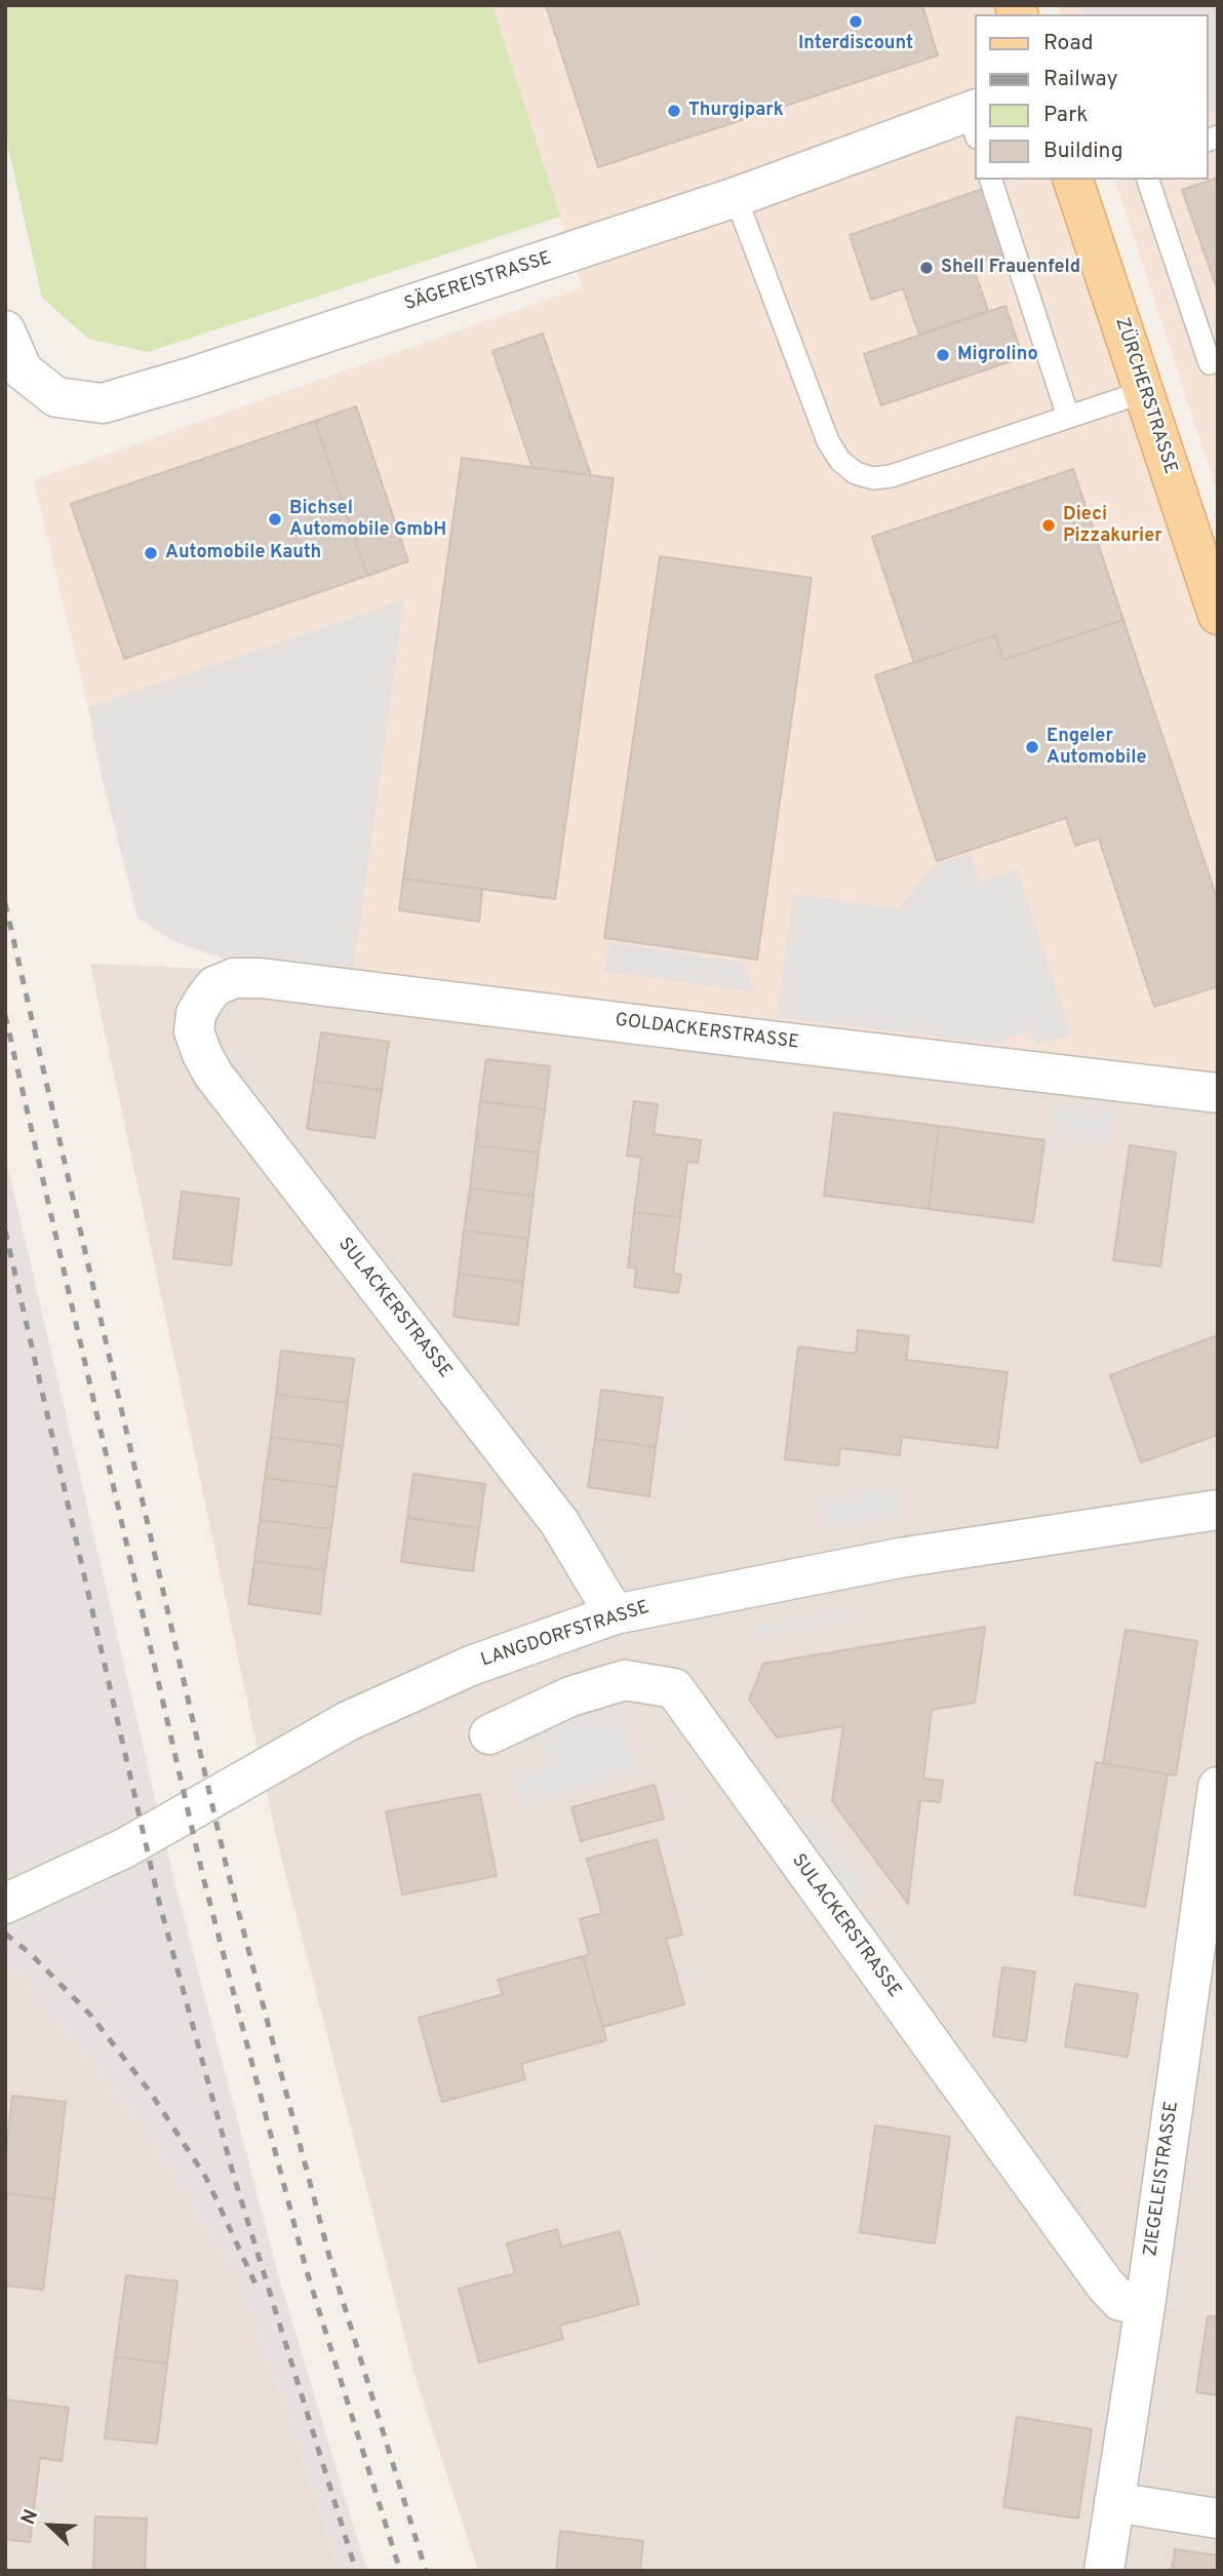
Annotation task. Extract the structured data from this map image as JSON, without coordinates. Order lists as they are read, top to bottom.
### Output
{
  "streets": {
    "main road": ["ZÜRCHERSTRASSE"],
    "street": [
      "SÄGEREISTRASSE",
      "GOLDACKERSTRASSE",
      "SULACKERSTRASSE",
      "LANGDORFSTRASSE",
      "ZIEGELEISTRASSE"
    ]
  },
  "crossings": [
    ["GOLDACKERSTRASSE", "SULACKERSTRASSE"],
    ["SULACKERSTRASSE", "LANGDORFSTRASSE"],
    ["SULACKERSTRASSE", "ZIEGELEISTRASSE"]
  ],
  "places": [
    "Interdiscount",
    "Thurgipark",
    "Shell Frauenfeld",
    "Migrolino",
    "Bichsel Automobile GmbH",
    "Dieci Pizzakurier",
    "Automobile Kauth",
    "Engeler Automobile"
  ],
  "legend": [
    "Road",
    "Railway",
    "Park",
    "Building"
  ],
  "north": "top left"
}
